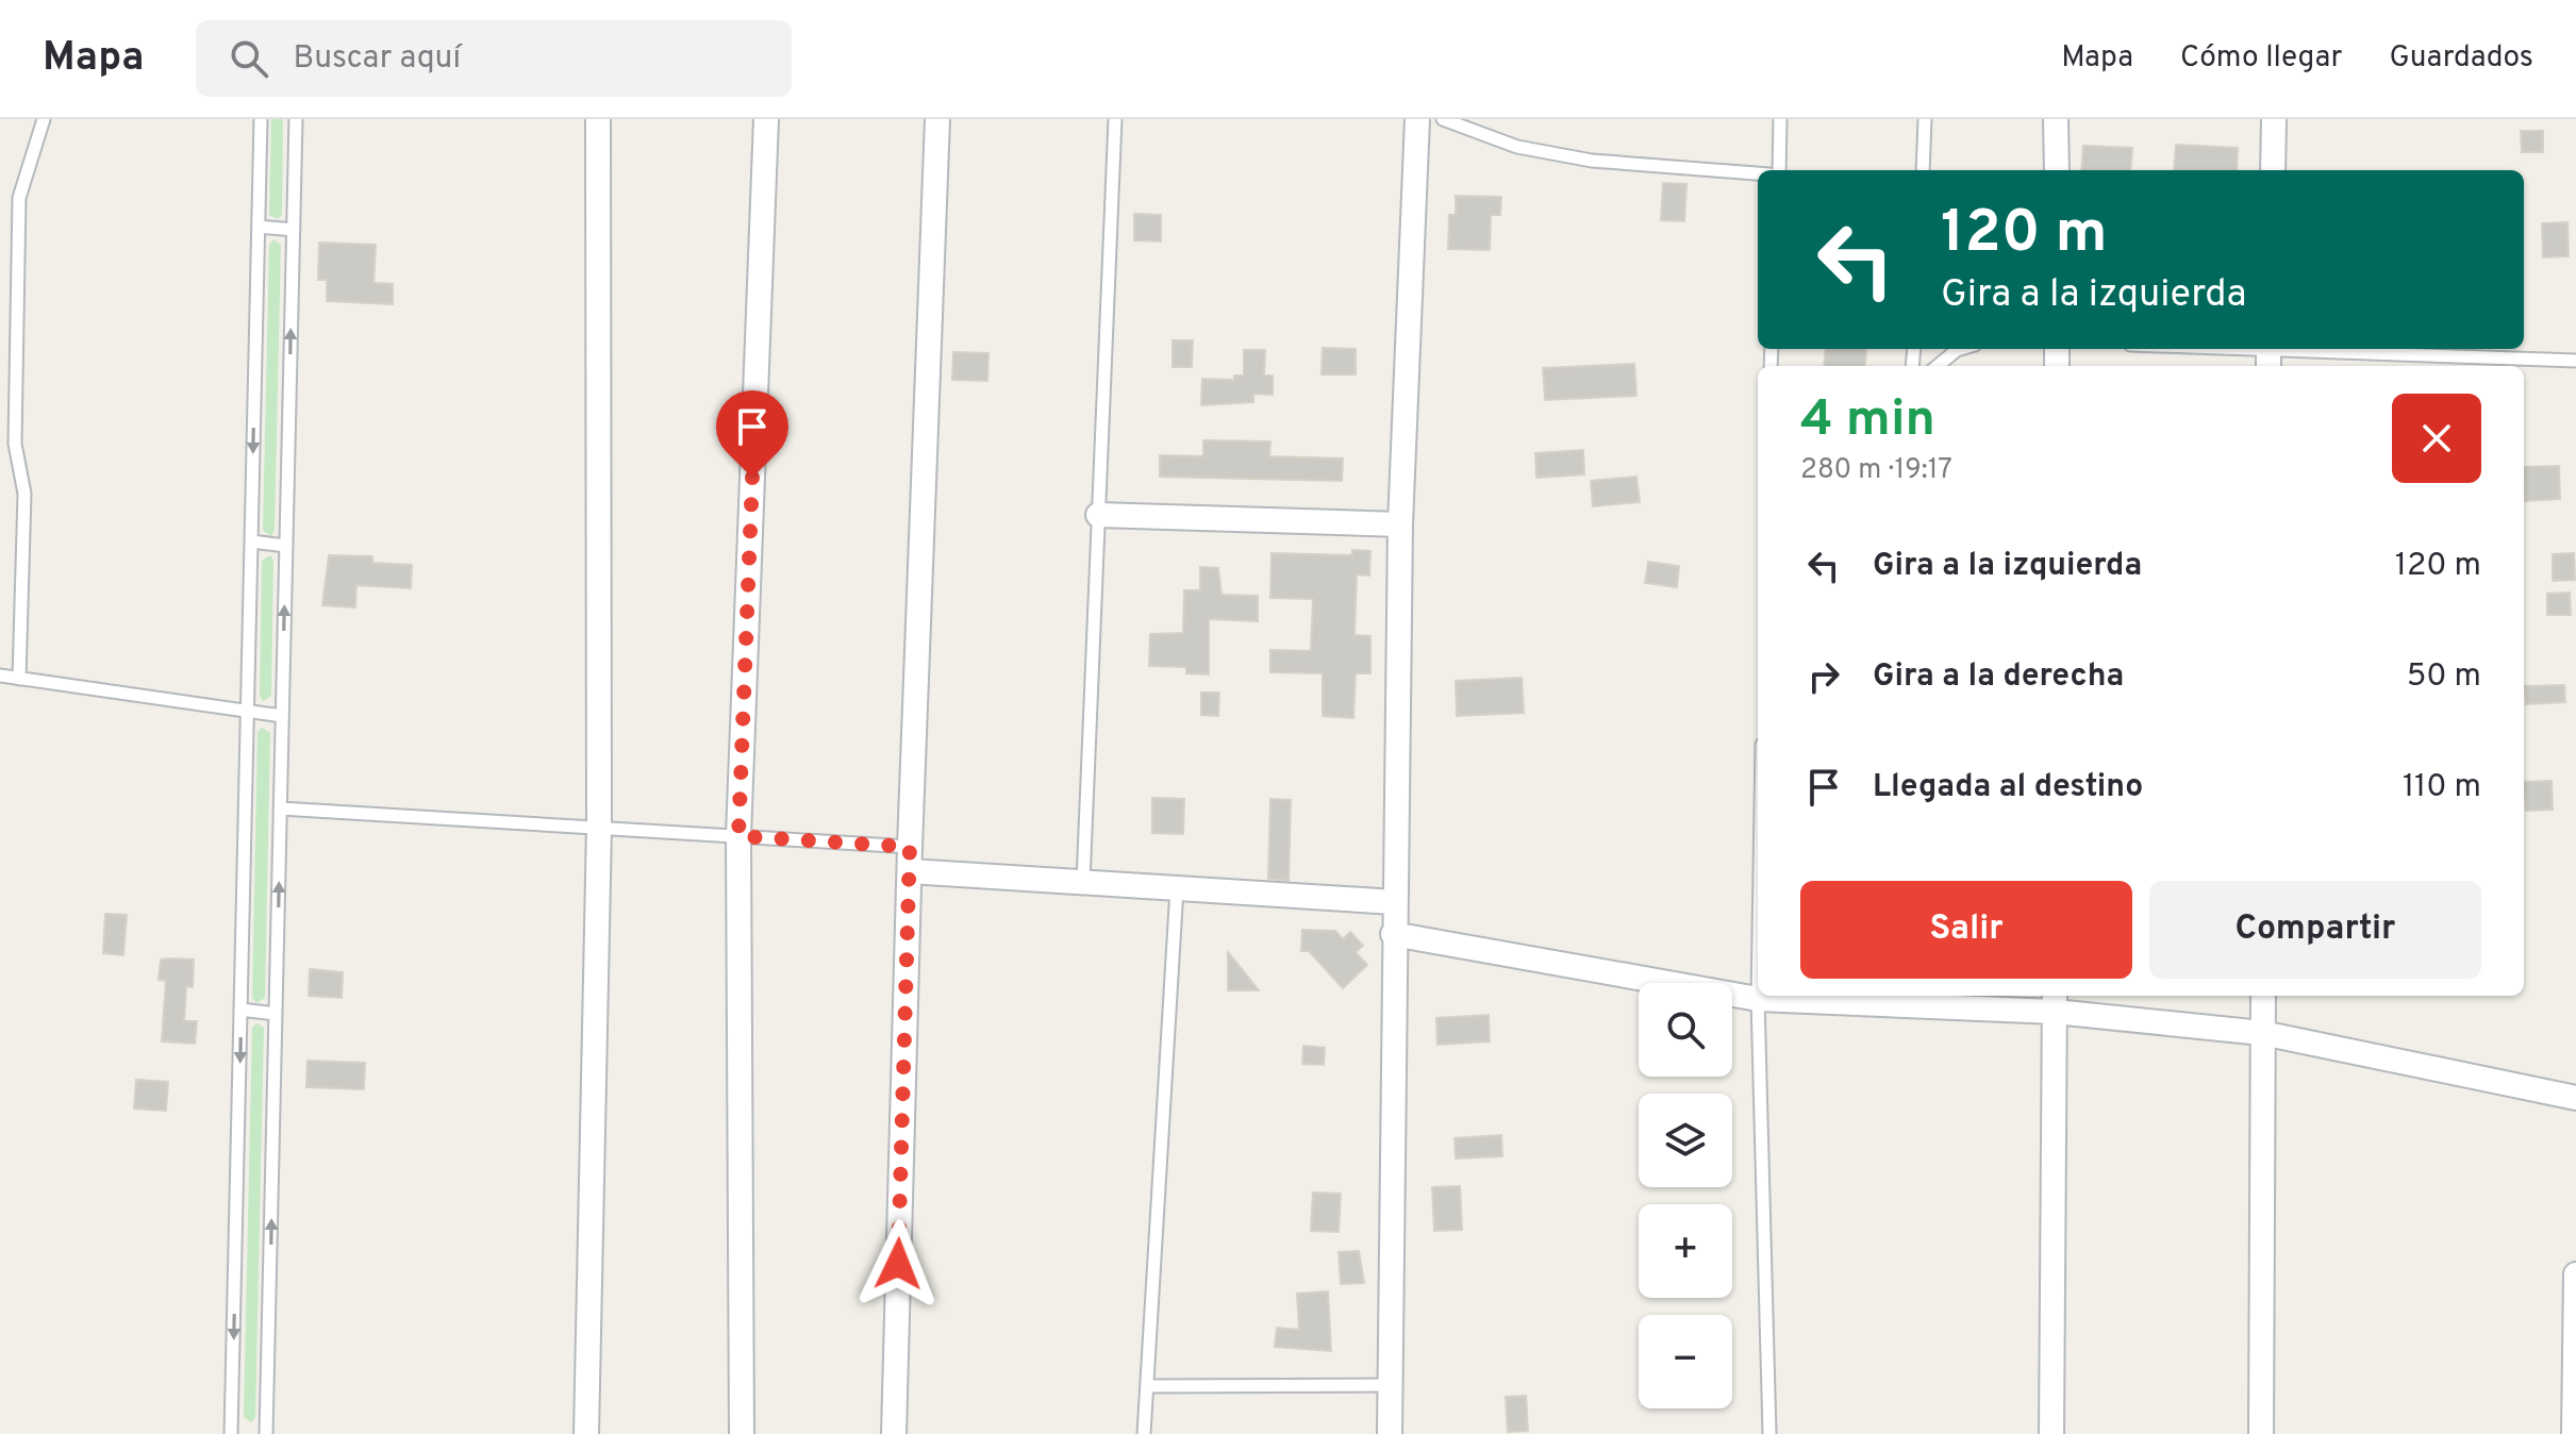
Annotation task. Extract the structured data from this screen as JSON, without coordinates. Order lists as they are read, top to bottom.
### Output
{
  "page": {
    "header": "Mapa",
    "search": "Buscar aquí",
    "nav": ["Mapa", "Cómo llegar", "Guardados"],
    "turn": ["120 m", "Gira a la izquierda"],
    "heading": ["4 min", "280 m · 19:17"],
    "list": [
      {
        "name": "Gira a la izquierda",
        "value": "120 m"
      },
      {
        "name": "Gira a la derecha",
        "value": "50 m"
      },
      {
        "name": "Llegada al destino",
        "value": "110 m"
      }
    ],
    "buttons": ["Salir", "Compartir"],
    "map_buttons": ["+", "−"]
  }
}
